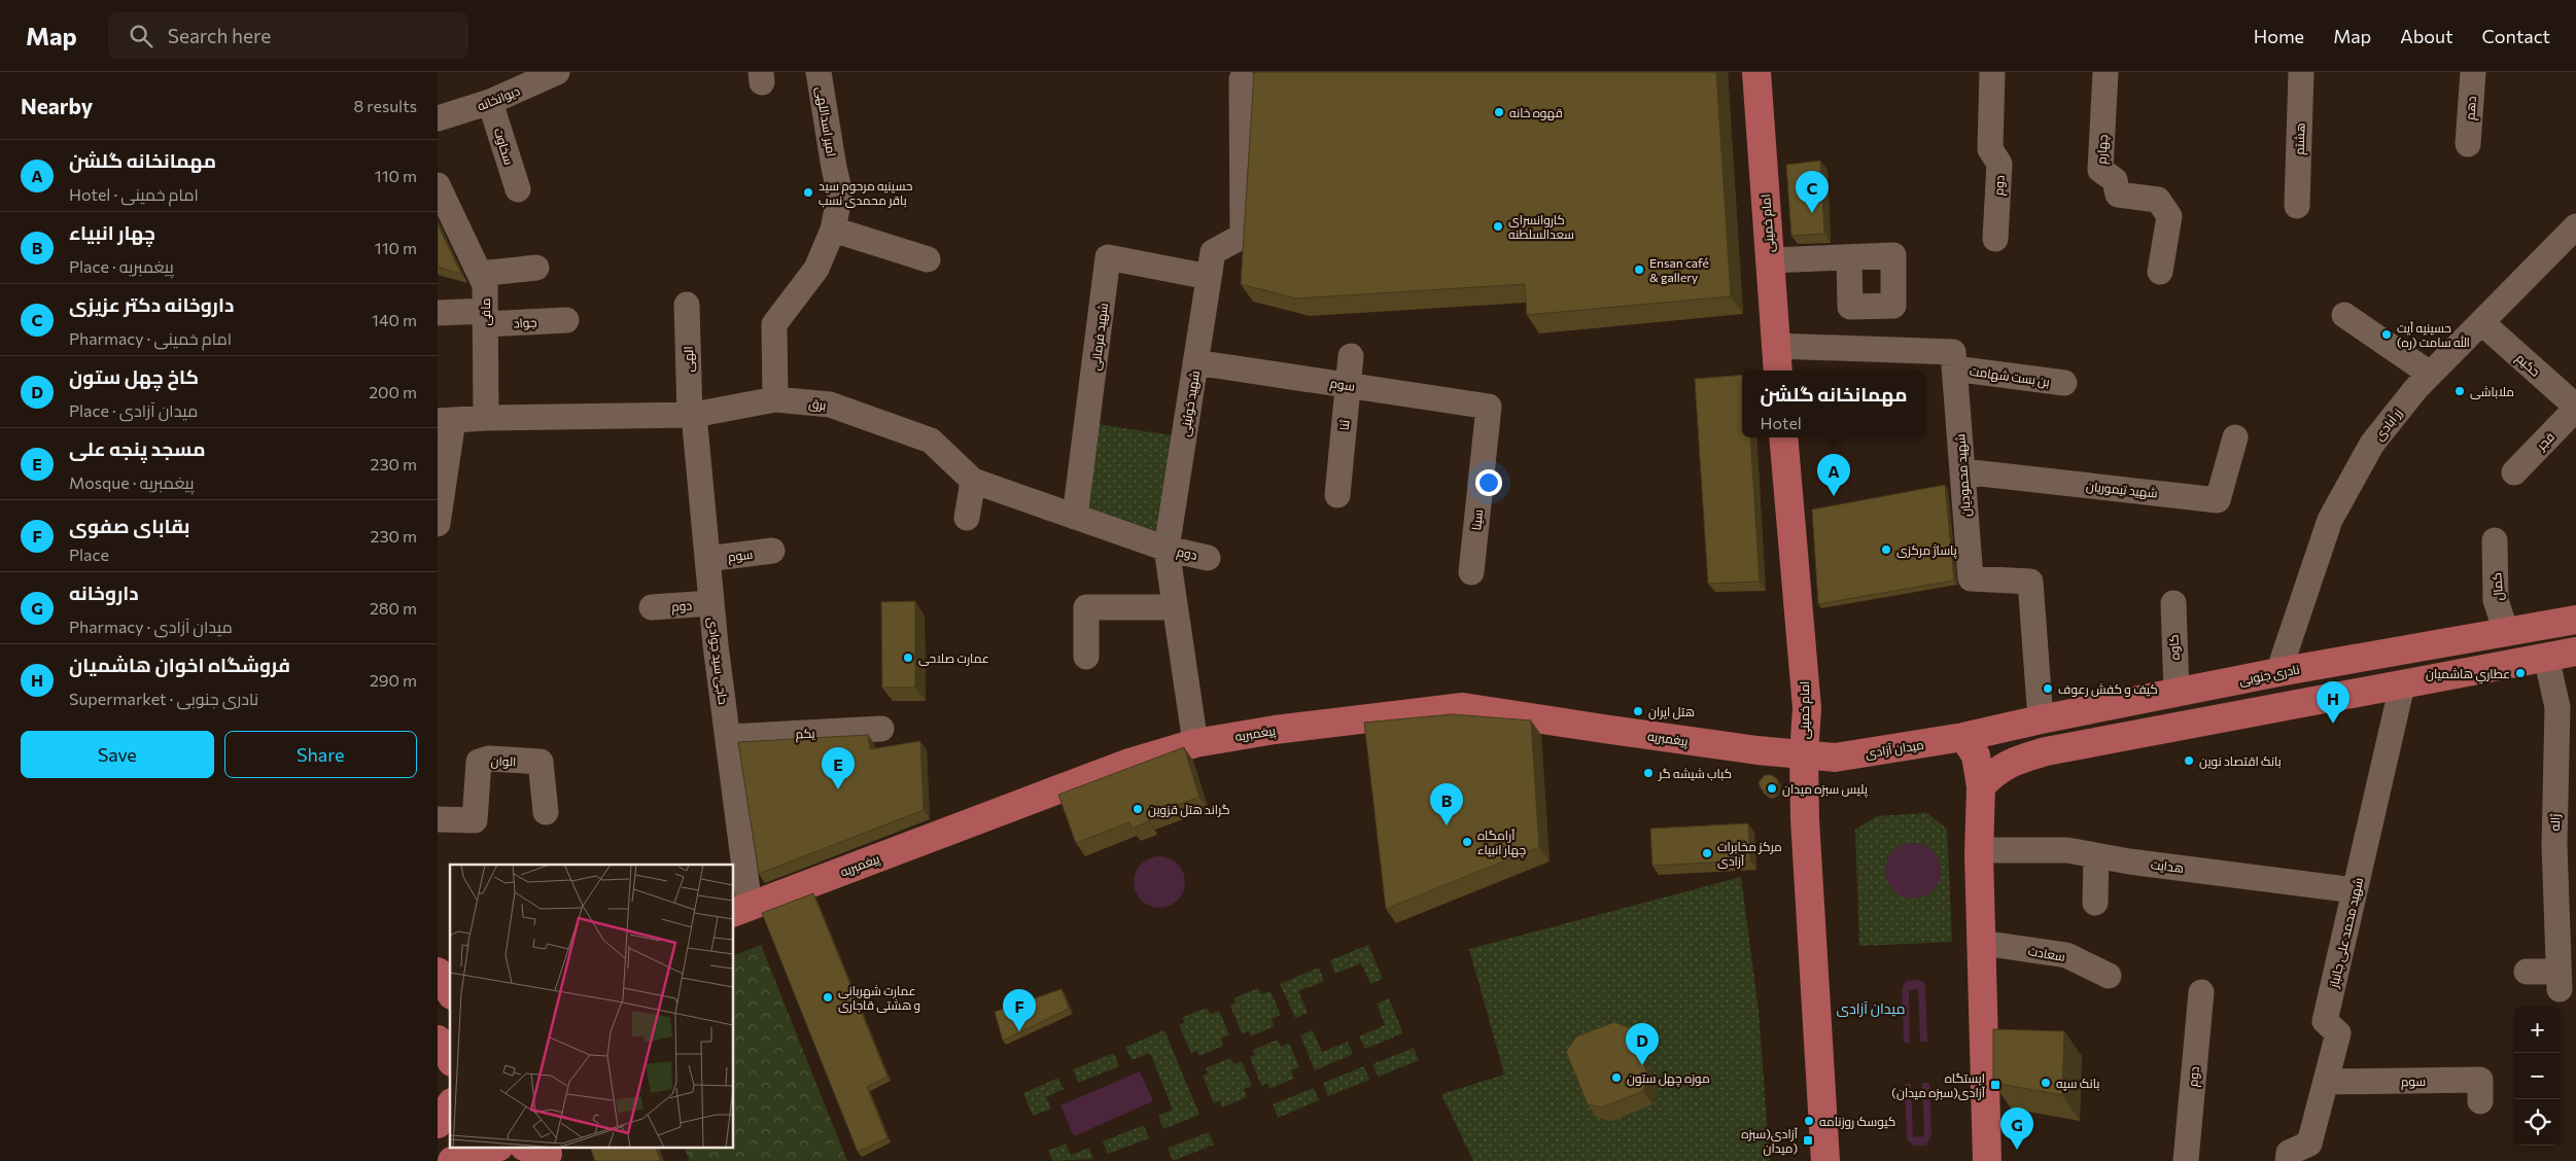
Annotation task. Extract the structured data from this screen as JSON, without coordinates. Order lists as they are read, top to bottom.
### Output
{
  "streets": {
    "main road": [
      "امام خمینی",
      "نادری جنوبی",
      "پیغمبریه",
      "میدان آزادی"
    ],
    "street": [
      "دیوانخانه",
      "دهم",
      "امیر اسداللهی",
      "هشتم",
      "سخاوت",
      "چهارم",
      "دوم",
      "مافی",
      "جواد",
      "شهید فرمانی",
      "الهی",
      "حکیم",
      "بن بست شهامت",
      "سوم",
      "برق",
      "شهید خوئینی",
      "زر آبادی",
      "ثنا",
      "فجر",
      "شهید محمودیان",
      "شهید تیموریان",
      "سینا",
      "کمال",
      "کاوه",
      "حاجی سید جوادی",
      "یکم",
      "الوان",
      "ژاله",
      "هدایت",
      "شهید محمد علی جانباز",
      "سعادت"
    ]
  },
  "crossings": [
    ["دیوانخانه", "سخاوت"],
    ["امیر اسداللهی", "برق"],
    ["دوم", "برق"],
    ["دوم", "شهید خوئینی"],
    ["دوم", "حاجی سید جوادی"],
    ["امام خمینی", "شهید محمودیان"],
    ["امام خمینی", "پیغمبریه"],
    ["امام خمینی", "میدان آزادی"],
    ["مافی", "جواد"],
    ["مافی", "برق"],
    ["شهید فرمانی", "برق"],
    ["شهید فرمانی", "شهید خوئینی"],
    ["الهی", "برق"],
    ["الهی", "حاجی سید جوادی"],
    ["حکیم", "زر آبادی"],
    ["حکیم", "فجر"],
    ["بن بست شهامت", "شهید محمودیان"],
    ["سوم", "شهید خوئینی"],
    ["سوم", "ثنا"],
    ["سوم", "سینا"],
    ["سوم", "حاجی سید جوادی"],
    ["سوم", "شهید محمد علی جانباز"],
    ["برق", "شهید خوئینی"],
    ["برق", "حاجی سید جوادی"],
    ["شهید خوئینی", "پیغمبریه"],
    ["زر آبادی", "نادری جنوبی"],
    ["شهید محمودیان", "شهید تیموریان"],
    ["شهید محمودیان", "نادری جنوبی"],
    ["کمال", "نادری جنوبی"],
    ["کاوه", "نادری جنوبی"],
    ["حاجی سید جوادی", "یکم"],
    ["حاجی سید جوادی", "پیغمبریه"],
    ["نادری جنوبی", "میدان آزادی"],
    ["پیغمبریه", "میدان آزادی"],
    ["هدایت", "شهید محمد علی جانباز"]
  ],
  "districts": ["میدان آزادی"],
  "places": {
    "other": [
      "قهوه خانه",
      "حسینیه مرحوم سید باقر محمدی نسب",
      "کاروانسرای سعدالسلطنه",
      "Ensan café & gallery",
      "حسینیه آیت الله سامت (ره)",
      "ملاباشی",
      "پاساژ مرکزی",
      "عمارت صلاحی",
      "عطاري هاشميان",
      "کیف و کفش رعوف",
      "هتل ایران",
      "بانک اقتصاد نوین",
      "کباب شیشه گر",
      "پلیس سبزه میدان",
      "گراند هتل قزوین",
      "آرامگاه چهار انبیاء",
      "مرکز مخابرات آزادی",
      "عمارت شهربانی و هشتی قاجاری",
      "موزه چهل ستون",
      "بانک سپه",
      "کیوسک روزنامه"
    ],
    "transit": ["ایستگاه آزادی(سبزه میدان)", "آزادی(سبزه میدان)"]
  },
  "page": {
    "header": "Map",
    "search": "Search here",
    "nav": [
      "Home",
      "Map",
      "About",
      "Contact"
    ],
    "heading": ["Nearby", "8 results"],
    "list": [
      {
        "mark": "A",
        "name": "مهمانخانه گلشن",
        "note": "Hotel · امام خمینی",
        "value": "110 m"
      },
      {
        "mark": "B",
        "name": "چهار انبیاء",
        "note": "Place · پیغمبریه",
        "value": "110 m"
      },
      {
        "mark": "C",
        "name": "داروخانه دکتر عزیزی",
        "note": "Pharmacy · امام خمینی",
        "value": "140 m"
      },
      {
        "mark": "D",
        "name": "کاخ چهل ستون",
        "note": "Place · میدان آزادی",
        "value": "200 m"
      },
      {
        "mark": "E",
        "name": "مسجد پنجه علی",
        "note": "Mosque · پیغمبریه",
        "value": "230 m"
      },
      {
        "mark": "F",
        "name": "بقابای صفوی",
        "note": "Place",
        "value": "230 m"
      },
      {
        "mark": "G",
        "name": "داروخانه",
        "note": "Pharmacy · میدان آزادی",
        "value": "280 m"
      },
      {
        "mark": "H",
        "name": "فروشگاه اخوان هاشمیان",
        "note": "Supermarket · نادری جنوبی",
        "value": "290 m"
      }
    ],
    "pins": [
      "C",
      "A",
      "H",
      "E",
      "B",
      "F",
      "D",
      "G"
    ],
    "popup": ["مهمانخانه گلشن", "Hotel"],
    "buttons": ["Save", "Share"],
    "map_buttons": ["+", "−"]
  }
}
